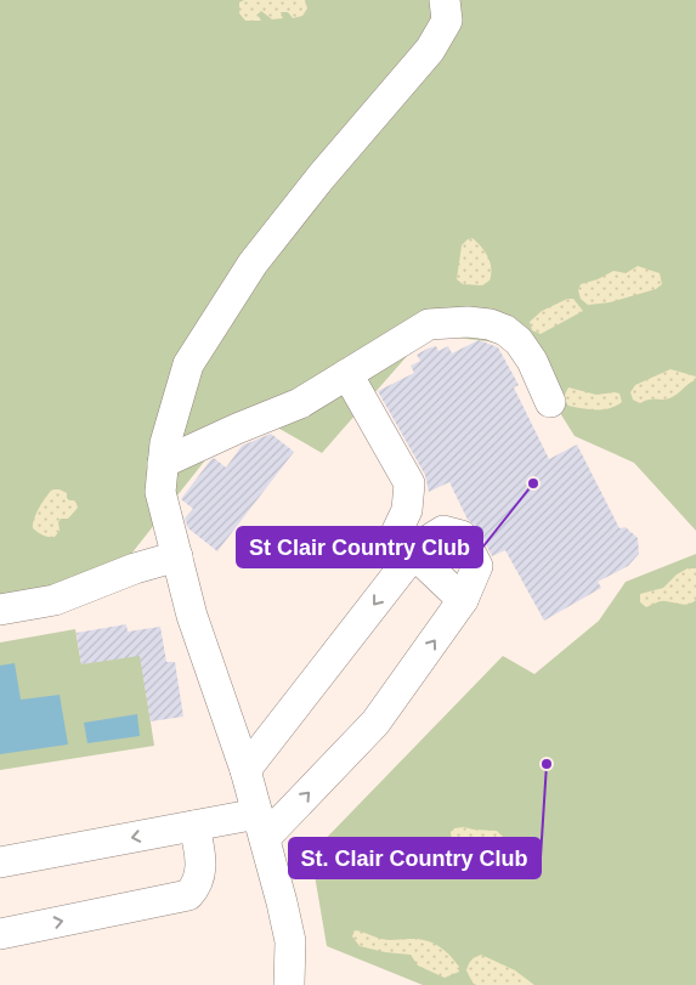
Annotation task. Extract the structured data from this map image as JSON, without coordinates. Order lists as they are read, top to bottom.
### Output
{
  "places": ["St Clair Country Club", "St. Clair Country Club"]
}
